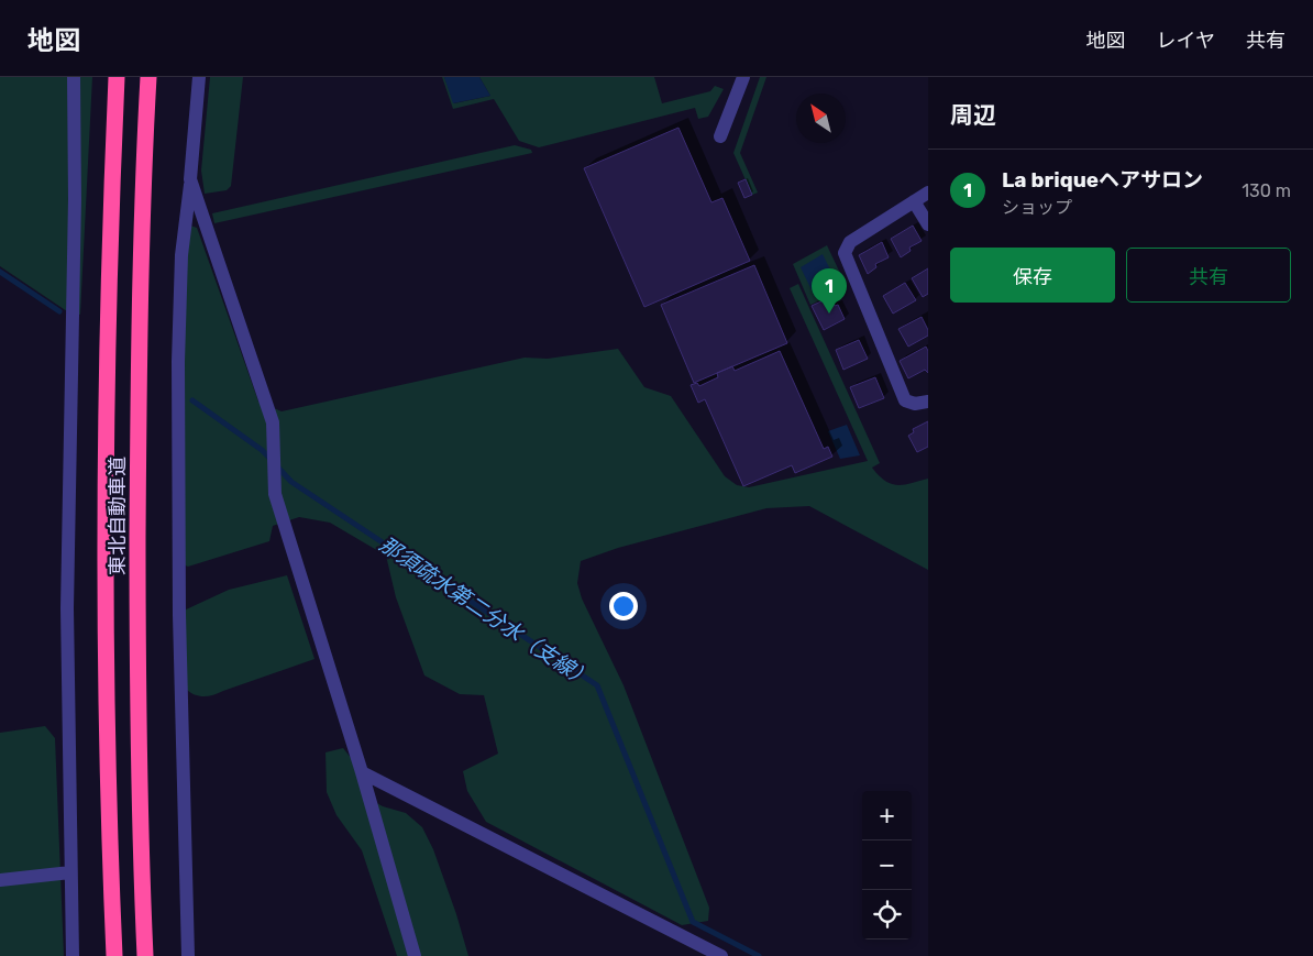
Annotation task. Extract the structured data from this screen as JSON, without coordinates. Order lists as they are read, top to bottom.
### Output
{
  "streets": {
    "highway": ["東北自動車道"]
  },
  "water": ["那須疏水第二分水（支線）"],
  "north": "top left",
  "page": {
    "header": "地図",
    "nav": ["地図", "レイヤ", "共有"],
    "heading": "周辺",
    "list": [
      {
        "mark": "1",
        "name": "La briqueヘアサロン",
        "note": "ショップ",
        "value": "130 m"
      }
    ],
    "buttons": ["保存", "共有"],
    "pins": "1",
    "map_buttons": ["+", "−"]
  }
}
